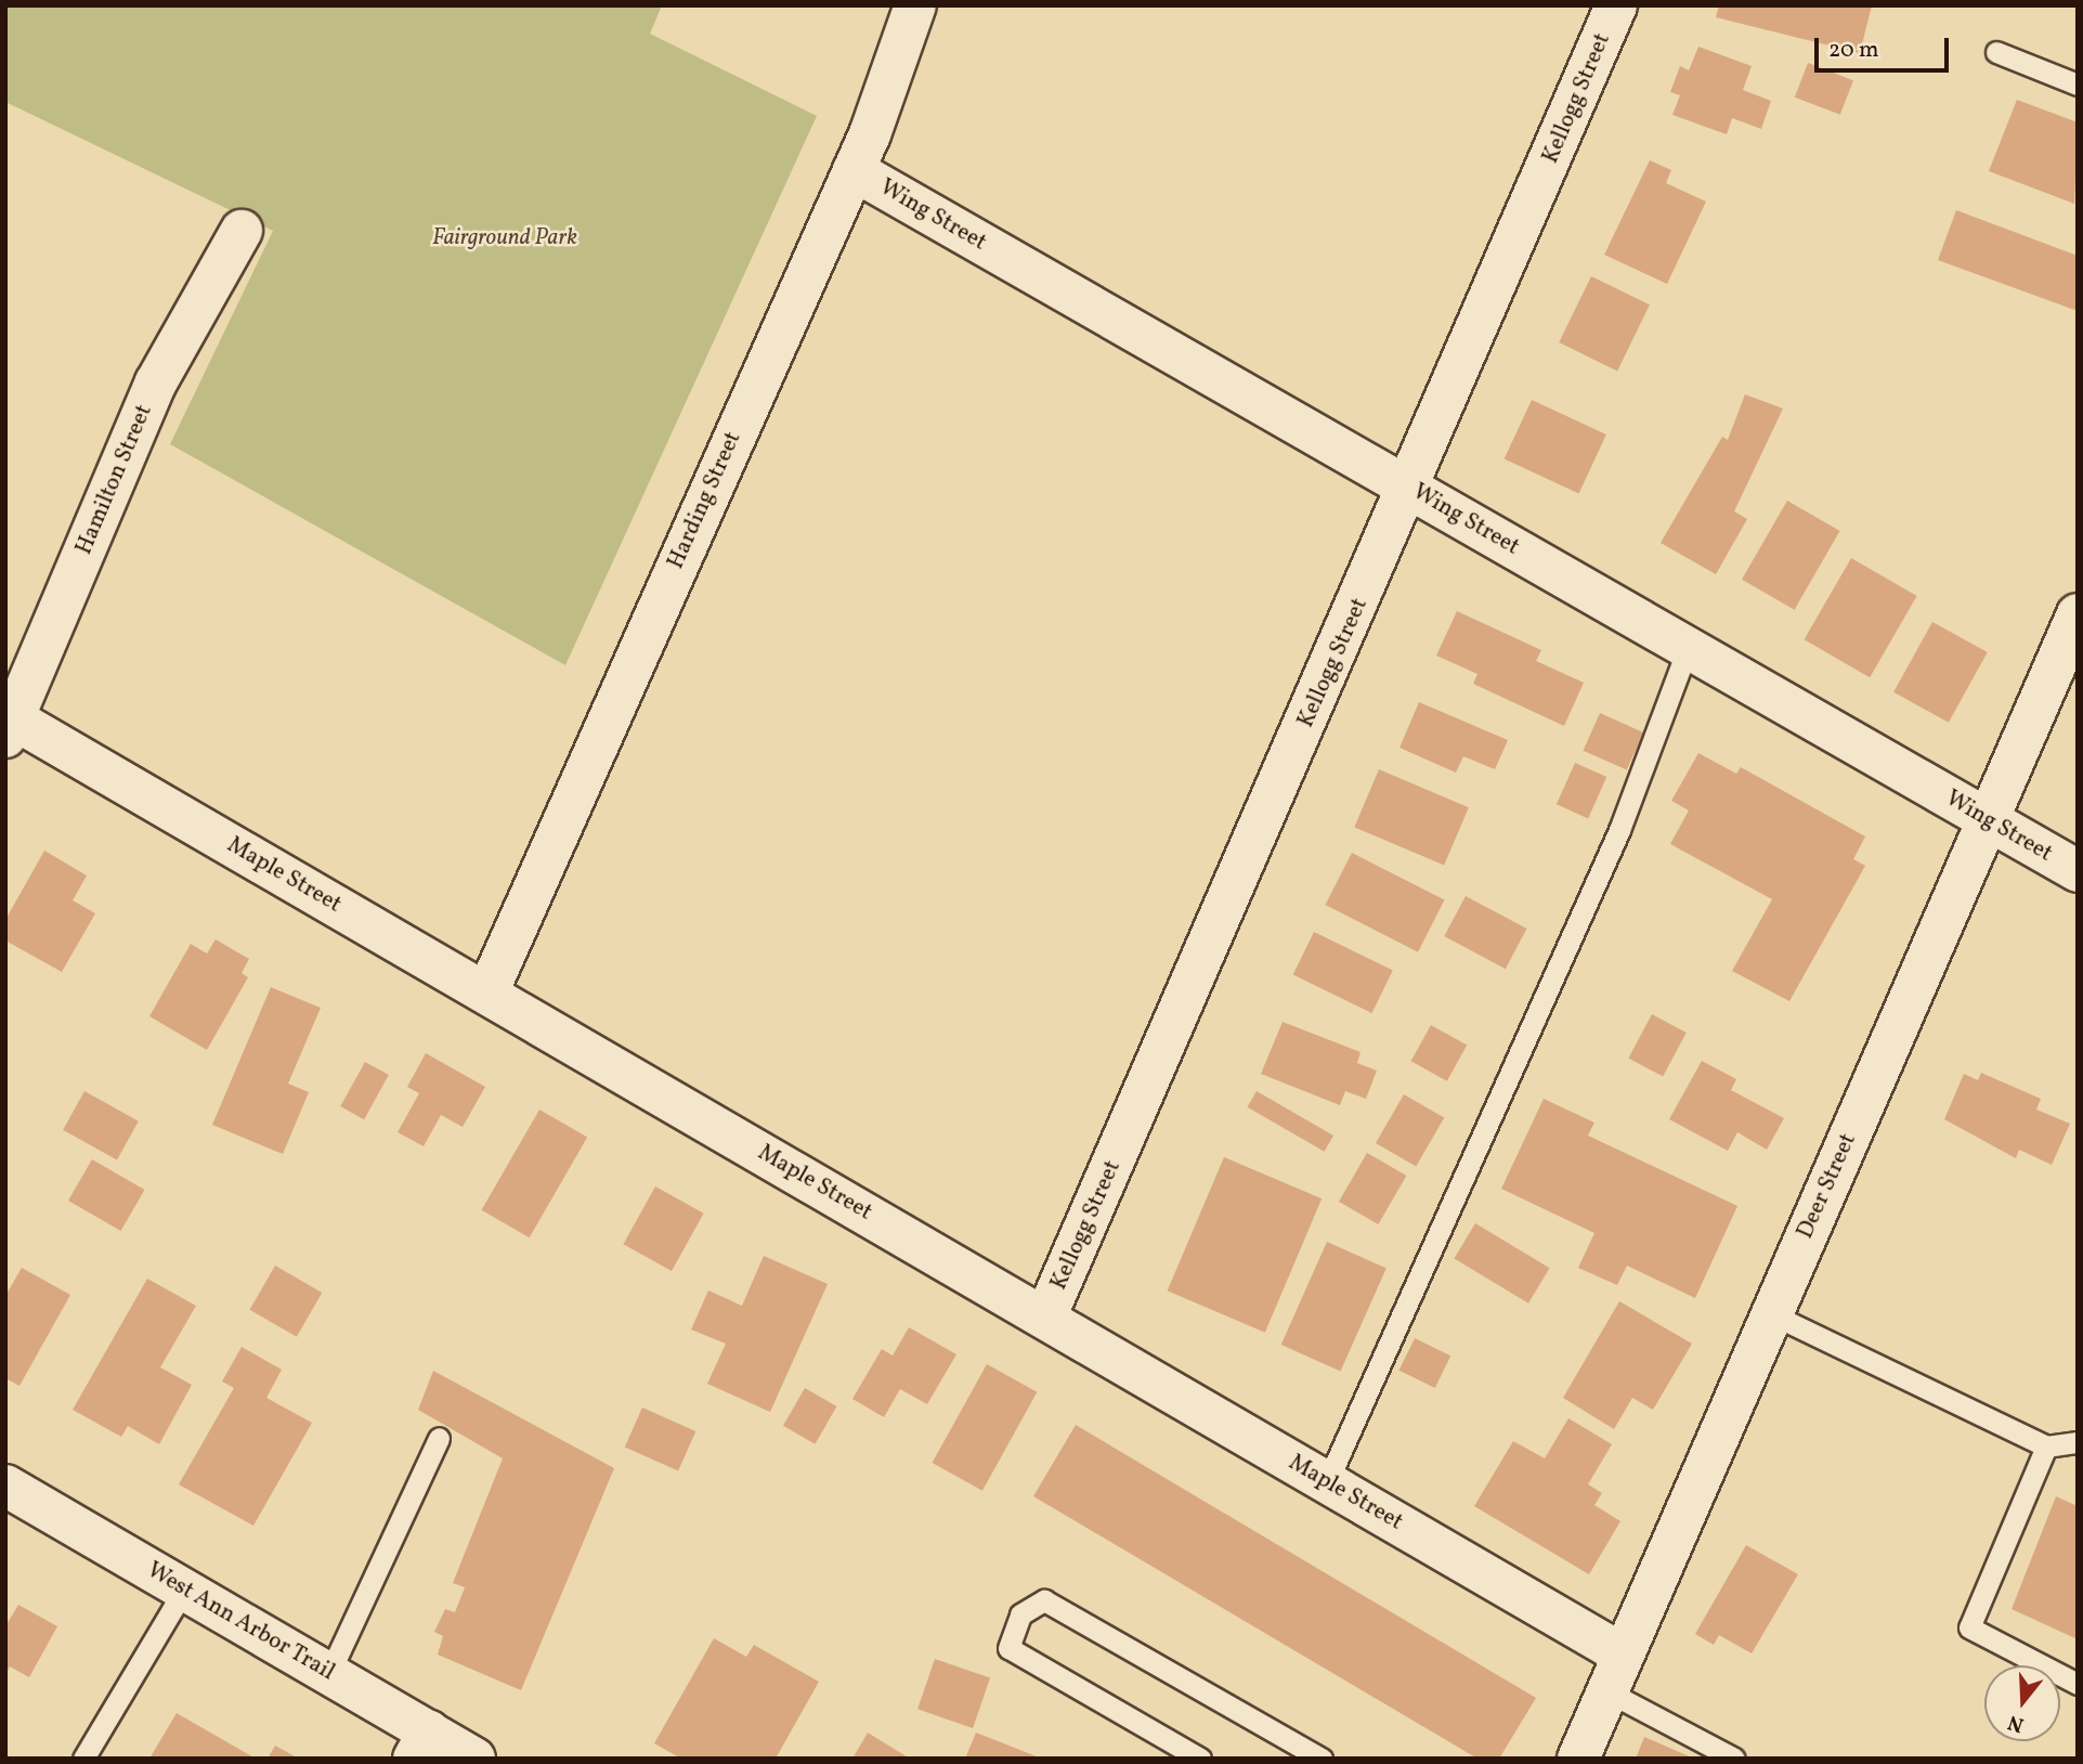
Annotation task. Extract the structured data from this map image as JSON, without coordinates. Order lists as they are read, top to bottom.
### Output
{
  "streets": {
    "street": [
      "Kellogg Street",
      "Wing Street",
      "Hamilton Street",
      "Harding Street",
      "Maple Street",
      "Deer Street",
      "West Ann Arbor Trail"
    ]
  },
  "crossings": [
    ["Kellogg Street", "Wing Street"],
    ["Kellogg Street", "Maple Street"],
    ["Wing Street", "Harding Street"],
    ["Wing Street", "Deer Street"],
    ["Hamilton Street", "Maple Street"],
    ["Harding Street", "Maple Street"],
    ["Maple Street", "Deer Street"]
  ],
  "parks": ["Fairground Park"],
  "scale_bar": "20 m",
  "north": "bottom"
}
